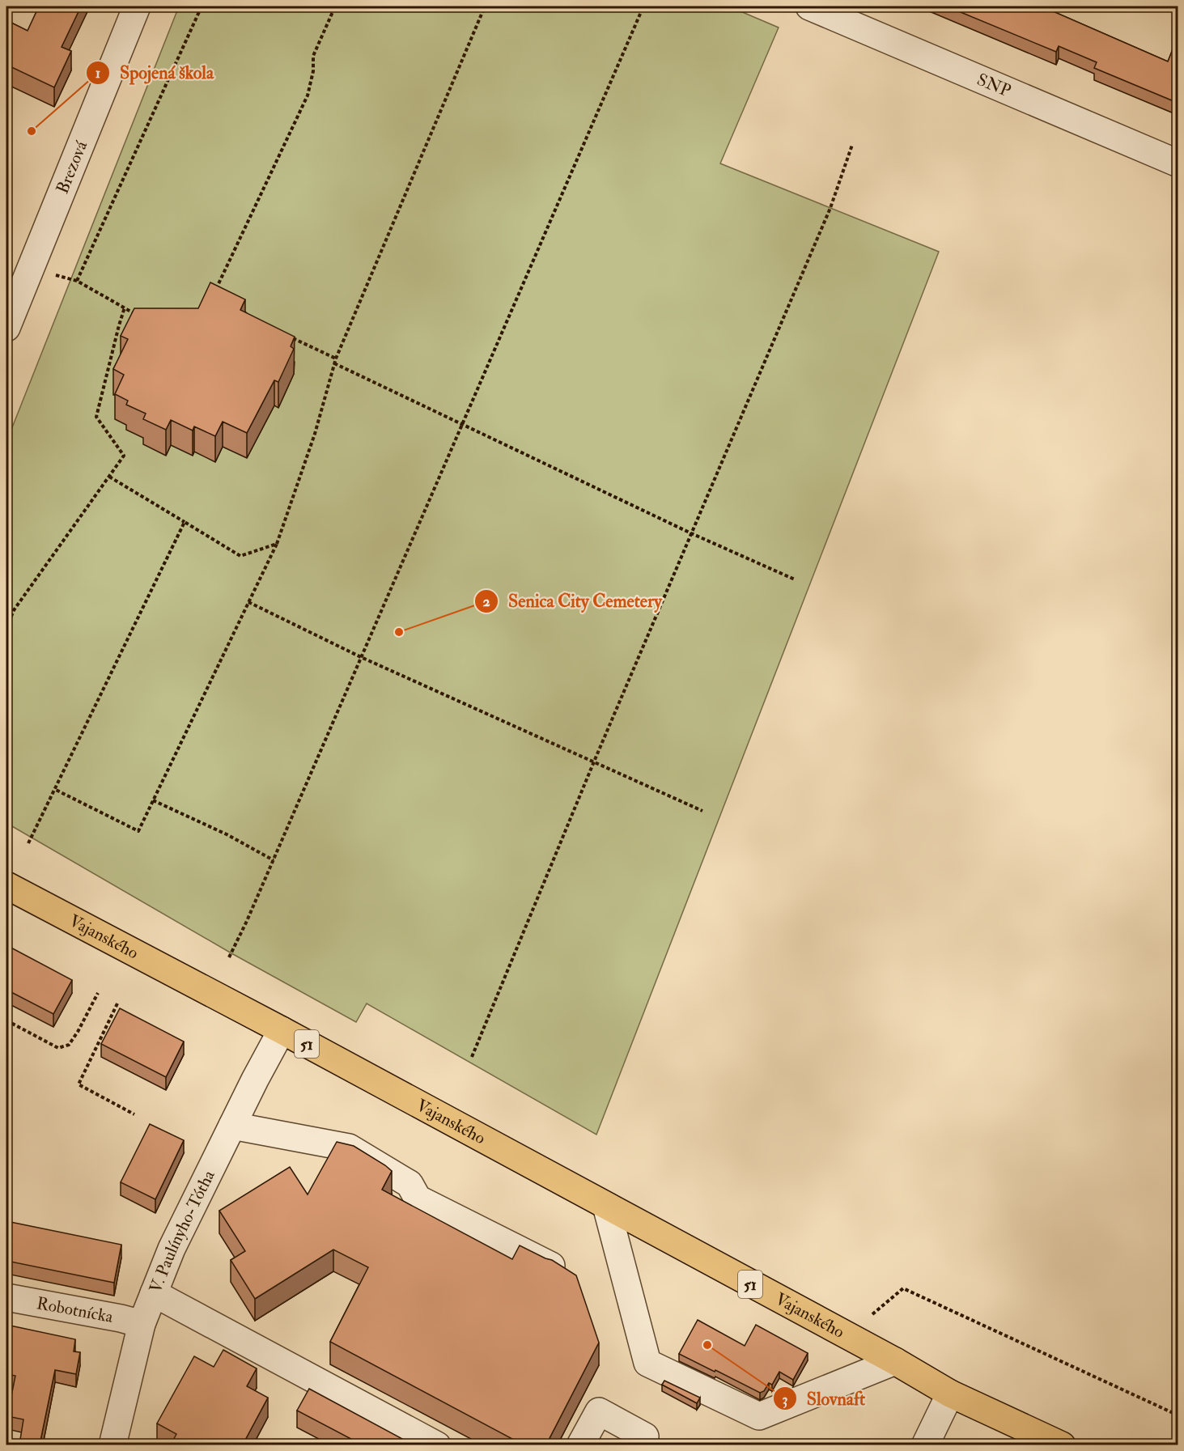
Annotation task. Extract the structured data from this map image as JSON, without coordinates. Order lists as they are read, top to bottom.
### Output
{
  "streets": {
    "main road": ["Vajanského", "51"],
    "street": [
      "SNP",
      "Brezová",
      "V. Paulínyho-Tótha",
      "Robotnícka"
    ]
  },
  "crossings": [
    ["Vajanského", "51"],
    ["Vajanského", "V. Paulínyho-Tótha"],
    ["V. Paulínyho-Tótha", "Robotnícka"]
  ],
  "places": ["Spojená škola", "Senica City Cemetery", "Slovnaft"]
}
